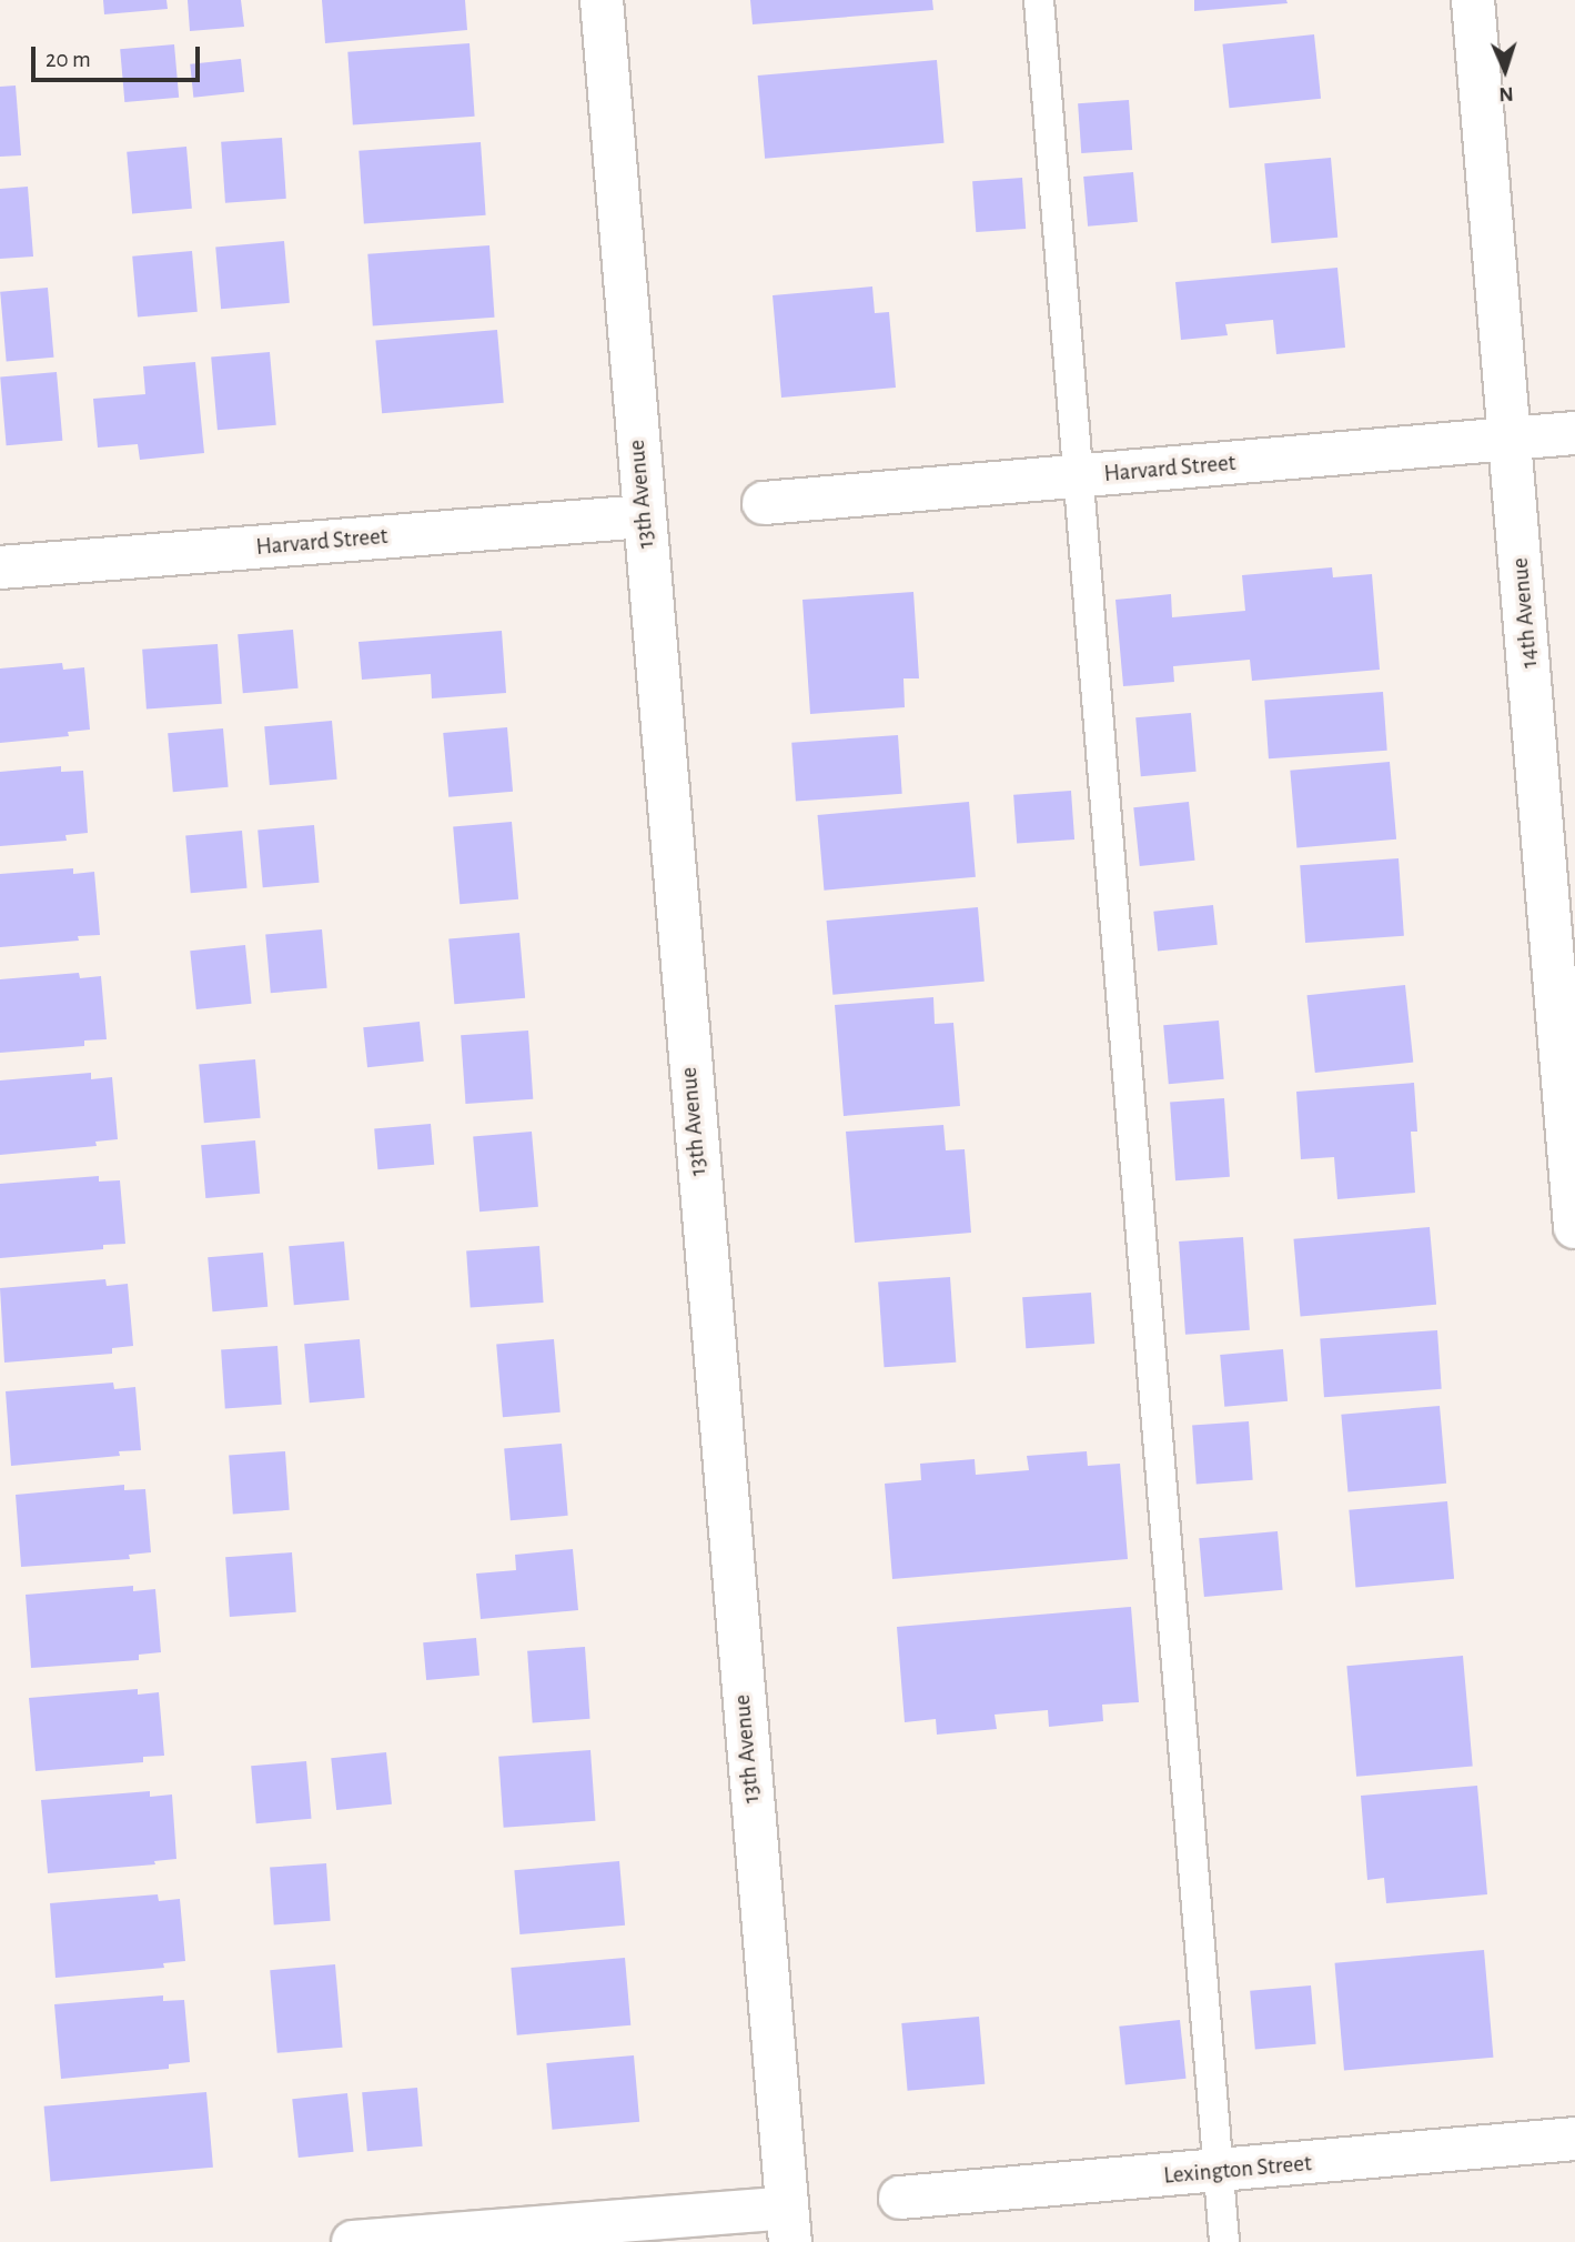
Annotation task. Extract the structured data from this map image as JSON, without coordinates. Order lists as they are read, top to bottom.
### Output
{
  "streets": {
    "street": [
      "Harvard Street",
      "13th Avenue",
      "14th Avenue",
      "Lexington Street"
    ]
  },
  "crossings": [
    ["Harvard Street", "13th Avenue"],
    ["Harvard Street", "14th Avenue"]
  ],
  "scale_bar": "20 m",
  "north": "bottom"
}
